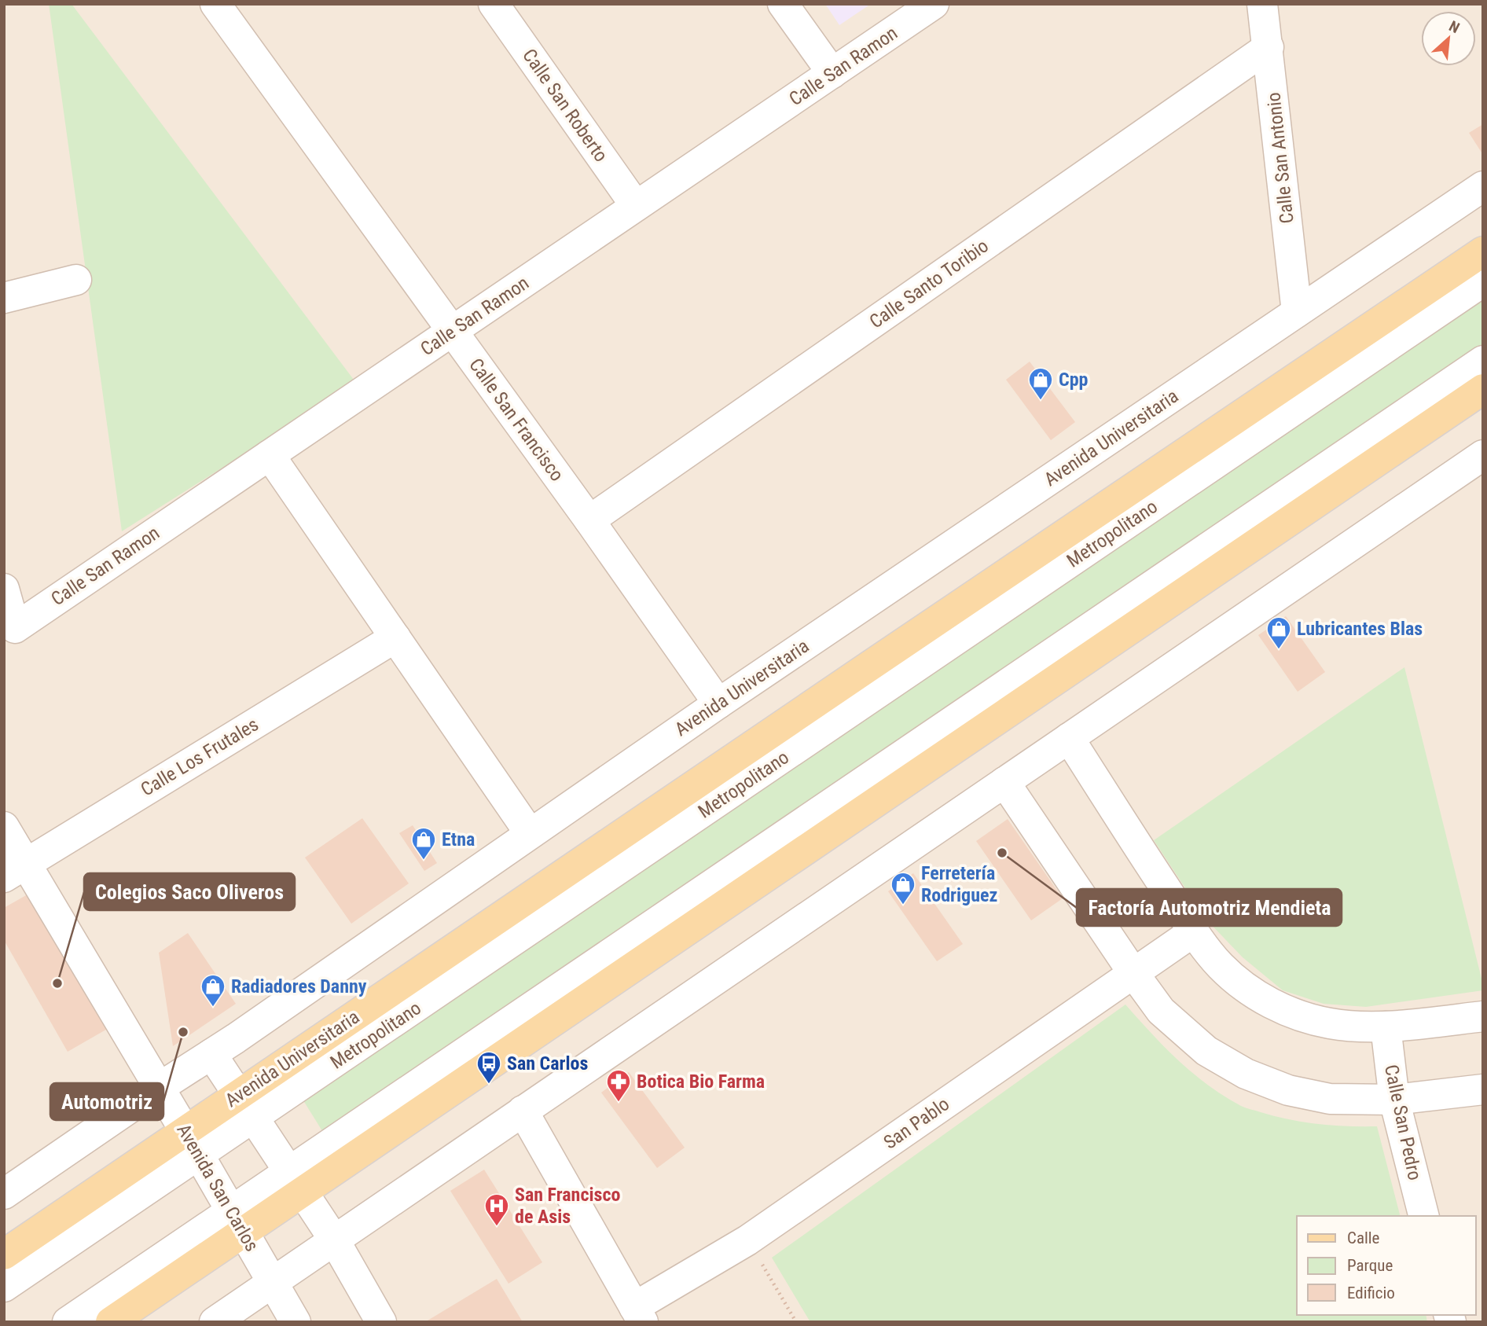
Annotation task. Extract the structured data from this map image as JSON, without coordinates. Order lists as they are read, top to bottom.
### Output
{
  "streets": {
    "main road": ["Avenida Universitaria"],
    "street": [
      "Calle San Ramon",
      "Calle San Roberto",
      "Calle San Antonio",
      "Calle Santo Toribio",
      "Calle San Francisco",
      "Metropolitano",
      "Calle Los Frutales",
      "Calle San Pedro",
      "San Pablo",
      "Avenida San Carlos"
    ]
  },
  "crossings": [
    ["Calle San Ramon", "Calle San Roberto"],
    ["Calle San Ramon", "Calle San Francisco"],
    ["Calle San Antonio", "Calle Santo Toribio"],
    ["Calle San Antonio", "Avenida Universitaria"],
    ["Calle Santo Toribio", "Calle San Francisco"],
    ["Calle San Francisco", "Avenida Universitaria"],
    ["Avenida Universitaria", "Metropolitano"],
    ["Avenida Universitaria", "Avenida San Carlos"],
    ["Calle Los Frutales", "Avenida San Carlos"]
  ],
  "places": {
    "shop": [
      "Cpp",
      "Lubricantes Blas",
      "Etna",
      "Ferretería Rodriguez",
      "Radiadores Danny"
    ],
    "other": ["Factoría Automotriz Mendieta", "Colegios Saco Oliveros", "Automotriz"],
    "bus stop": ["San Carlos"],
    "pharmacy": ["Botica Bio Farma"],
    "hospital": ["San Francisco de Asis"]
  },
  "legend": ["Calle", "Parque", "Edificio"],
  "north": "top right"
}
